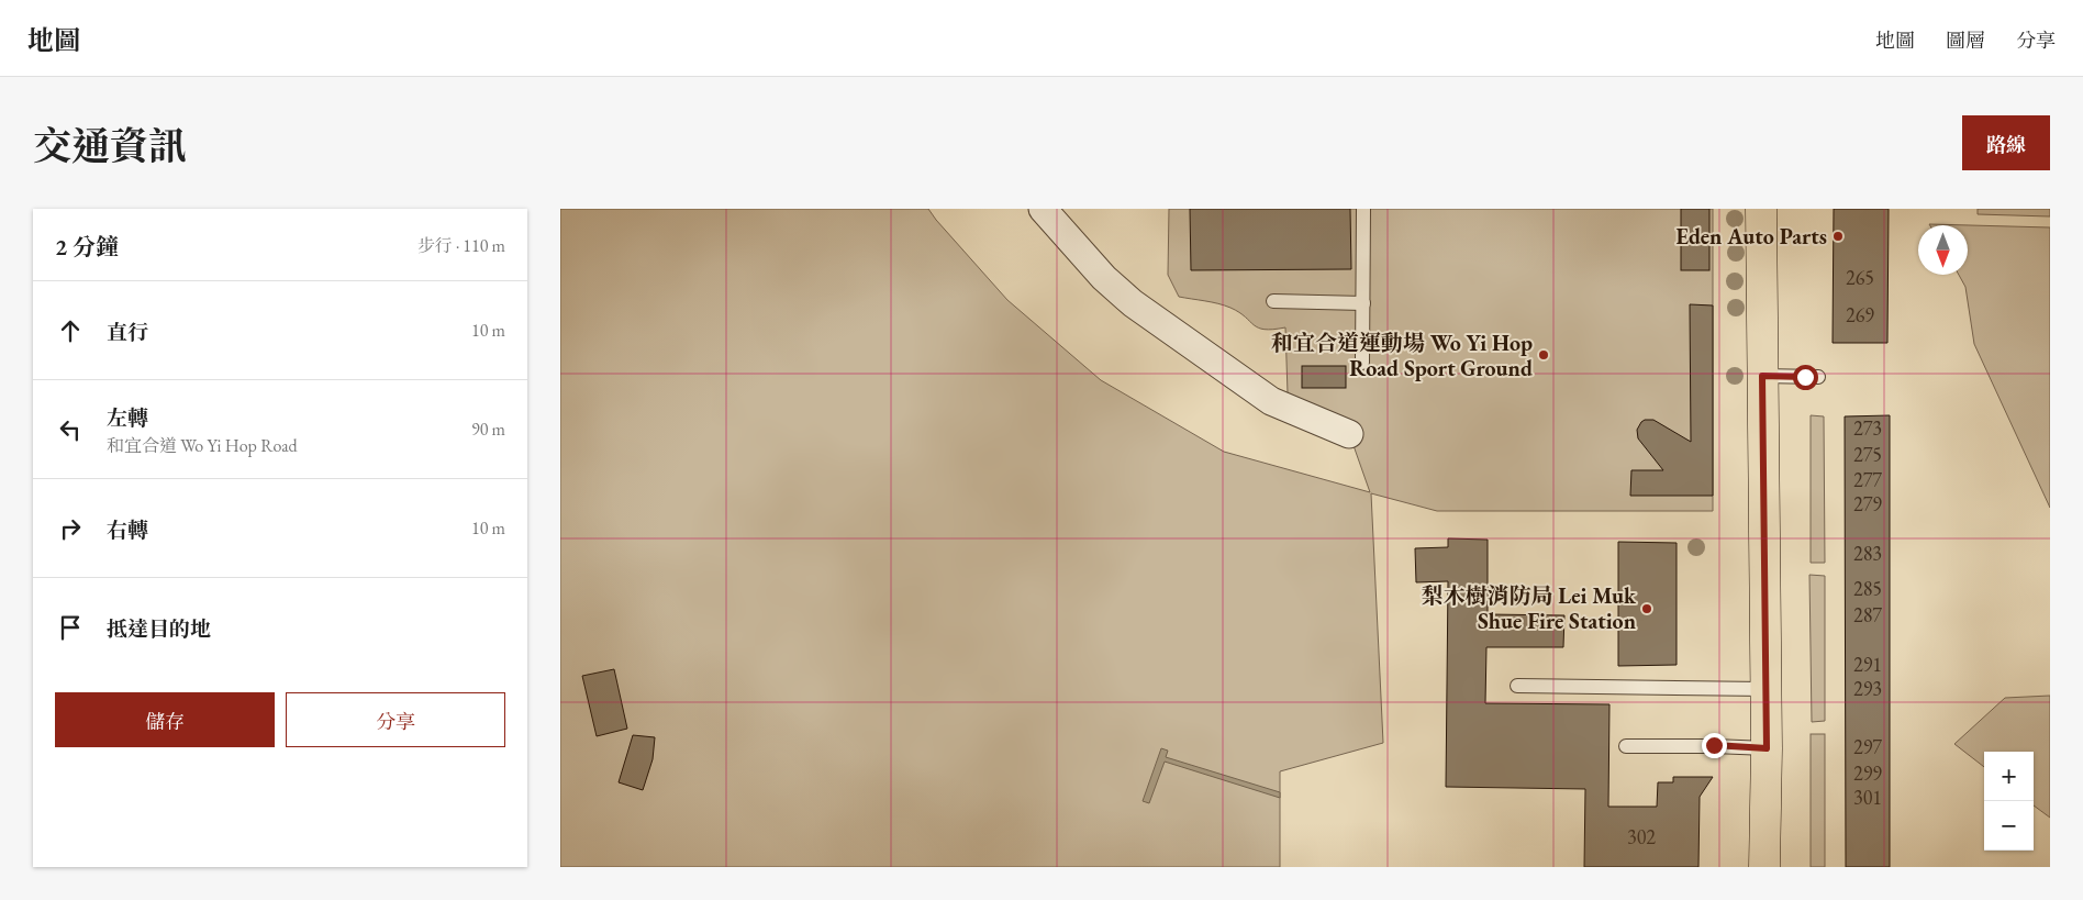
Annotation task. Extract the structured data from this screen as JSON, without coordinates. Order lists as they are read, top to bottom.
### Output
{
  "places": ["Eden Auto Parts", "和宜合道運動場 Wo Yi Hop Road Sport Ground", "梨木樹消防局 Lei Muk Shue Fire Station"],
  "house_numbers": [
    "265",
    "269",
    "273",
    "275",
    "277",
    "279",
    "283",
    "285",
    "287",
    "291",
    "293",
    "297",
    "299",
    "301",
    "302"
  ],
  "north": "bottom",
  "page": {
    "header": "地圖",
    "nav": ["地圖", "圖層", "分享"],
    "title": "交通資訊",
    "buttons": [
      "路線",
      ["儲存", "分享"]
    ],
    "heading": ["2 分鐘", "步行 · 110 m"],
    "list": [
      ["直行", "10 m"],
      ["左轉", "和宜合道 Wo Yi Hop Road", "90 m"],
      ["右轉", "10 m"],
      "抵達目的地"
    ],
    "map_buttons": ["+", "−"]
  }
}
